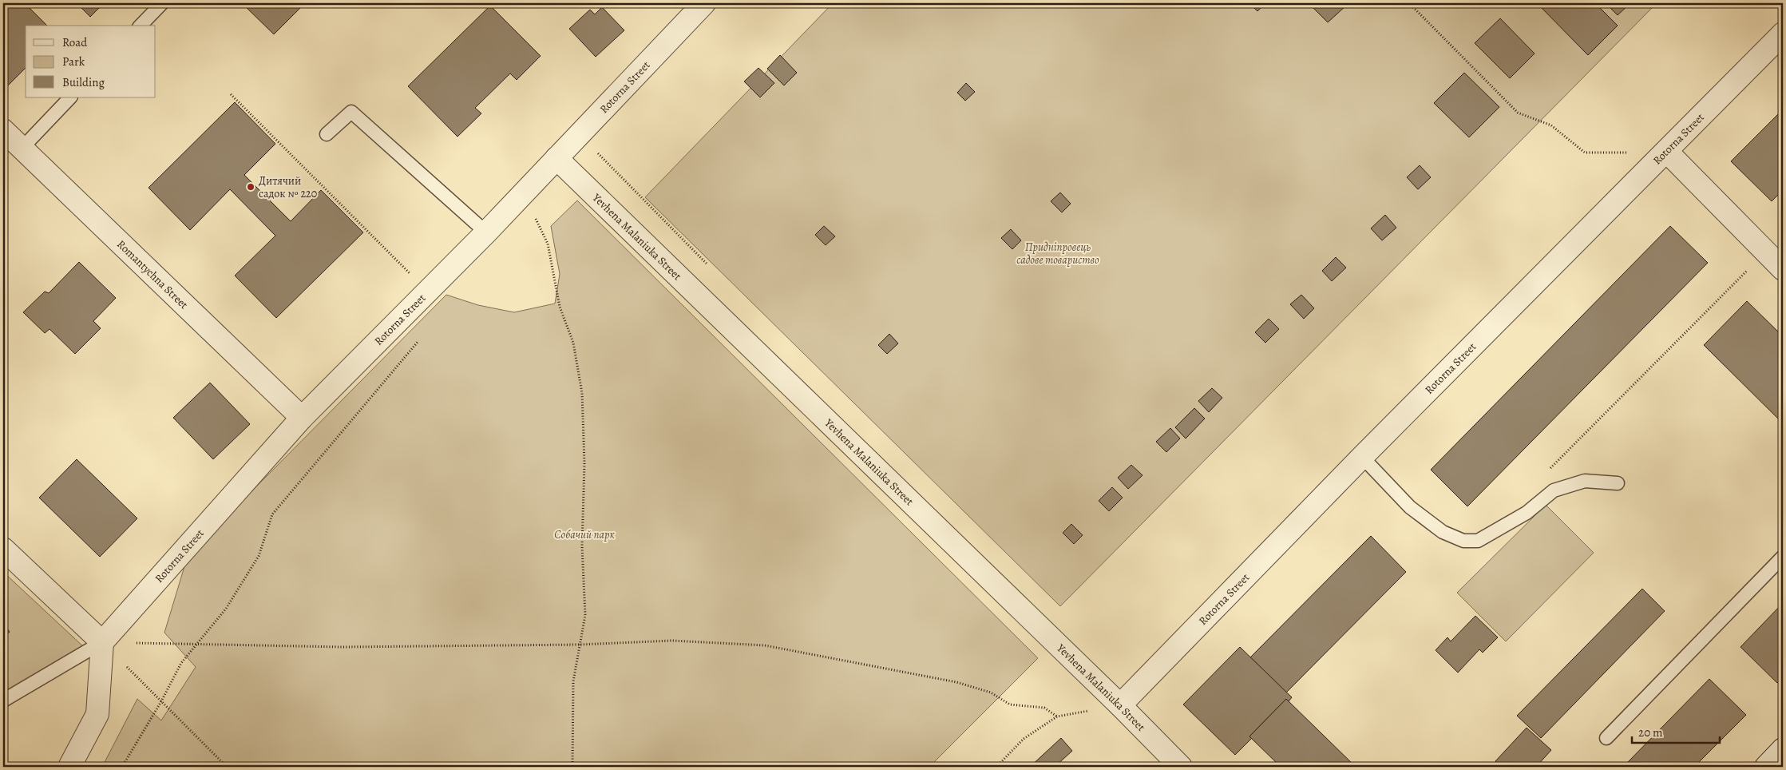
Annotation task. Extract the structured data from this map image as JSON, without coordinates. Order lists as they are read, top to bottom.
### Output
{
  "streets": {
    "street": ["Rotorna Street", "Yevhena Malaniuka Street", "Romantychna Street"]
  },
  "crossings": [
    ["Rotorna Street", "Yevhena Malaniuka Street"],
    ["Rotorna Street", "Romantychna Street"]
  ],
  "parks": ["Придніпровець садове товариство", "Собачий парк"],
  "places": ["Дитячий садок № 220"],
  "legend": ["Road", "Park", "Building"],
  "scale_bar": "20 m"
}
